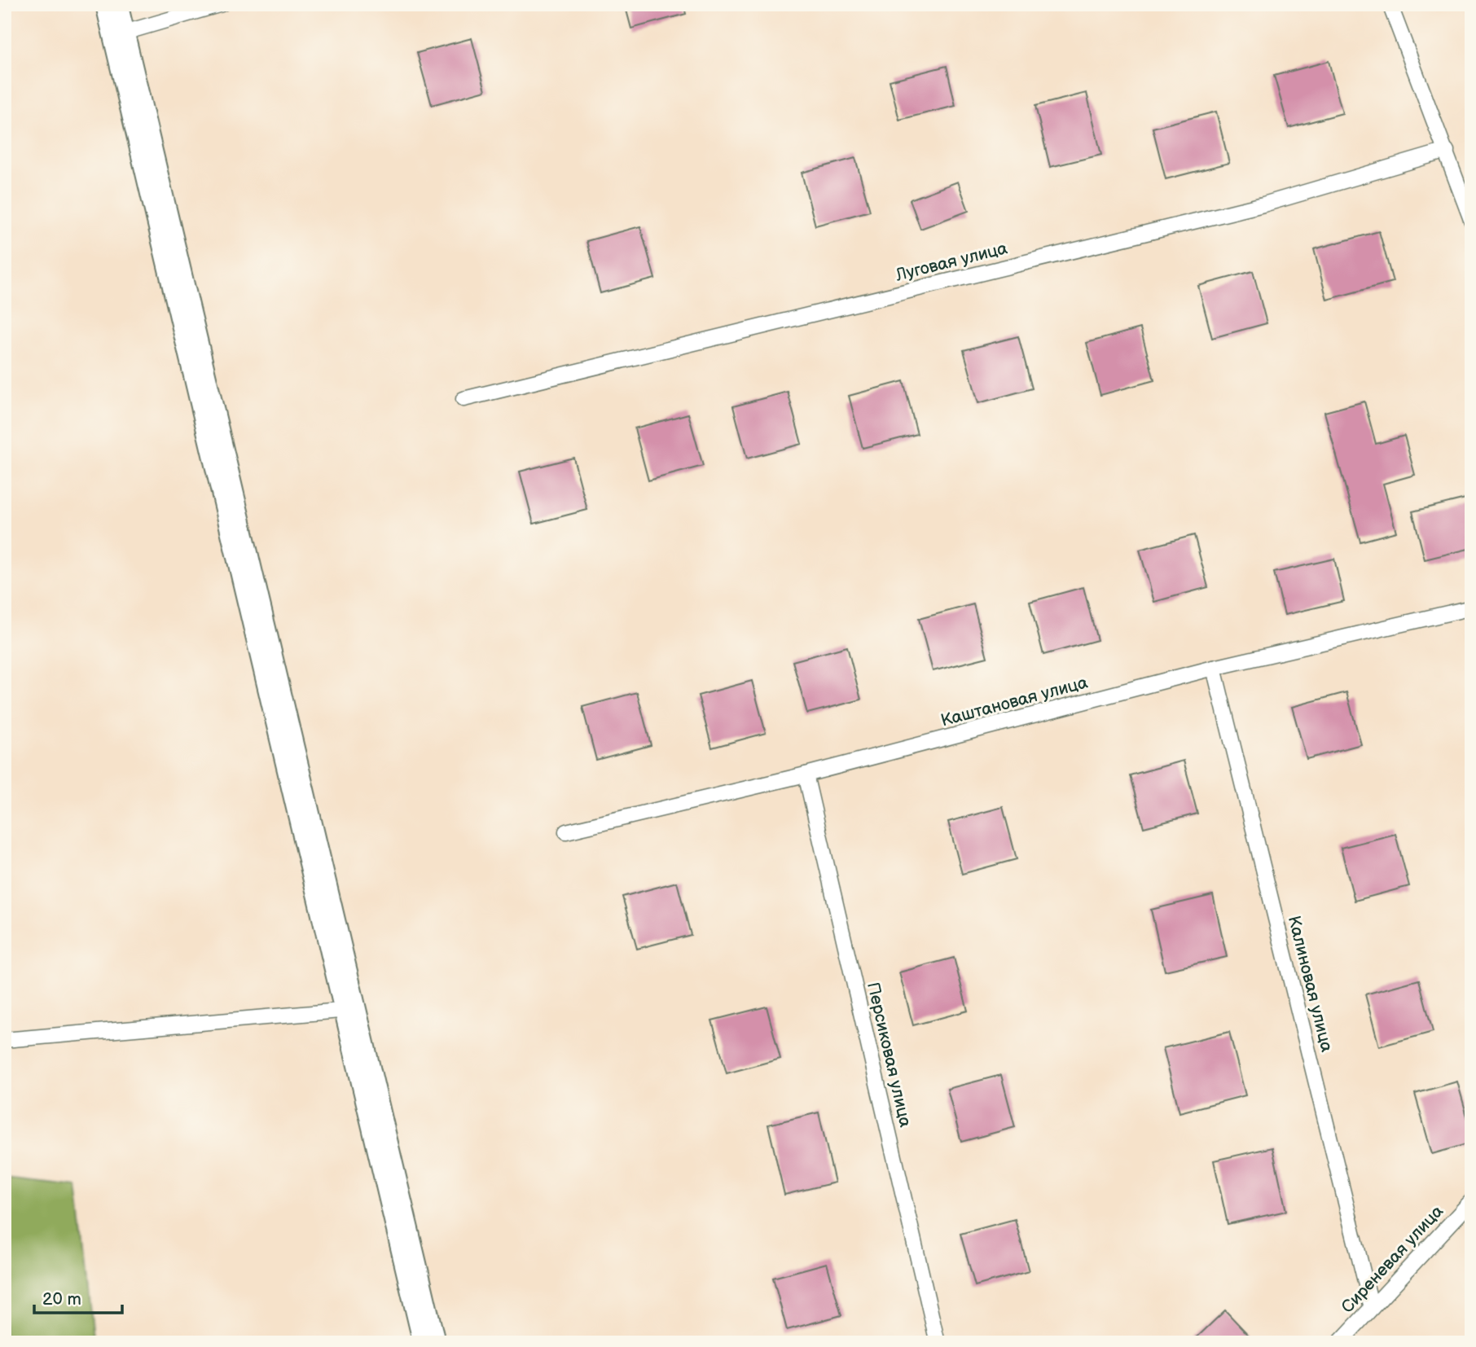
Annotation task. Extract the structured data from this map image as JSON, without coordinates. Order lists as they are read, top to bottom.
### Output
{
  "streets": {
    "lane": [
      "Луговая улица",
      "Каштановая улица",
      "Калиновая улица",
      "Персиковая улица",
      "Сиреневая улица"
    ]
  },
  "crossings": [
    ["Каштановая улица", "Калиновая улица"],
    ["Каштановая улица", "Персиковая улица"],
    ["Калиновая улица", "Сиреневая улица"]
  ],
  "scale_bar": "20 m"
}
